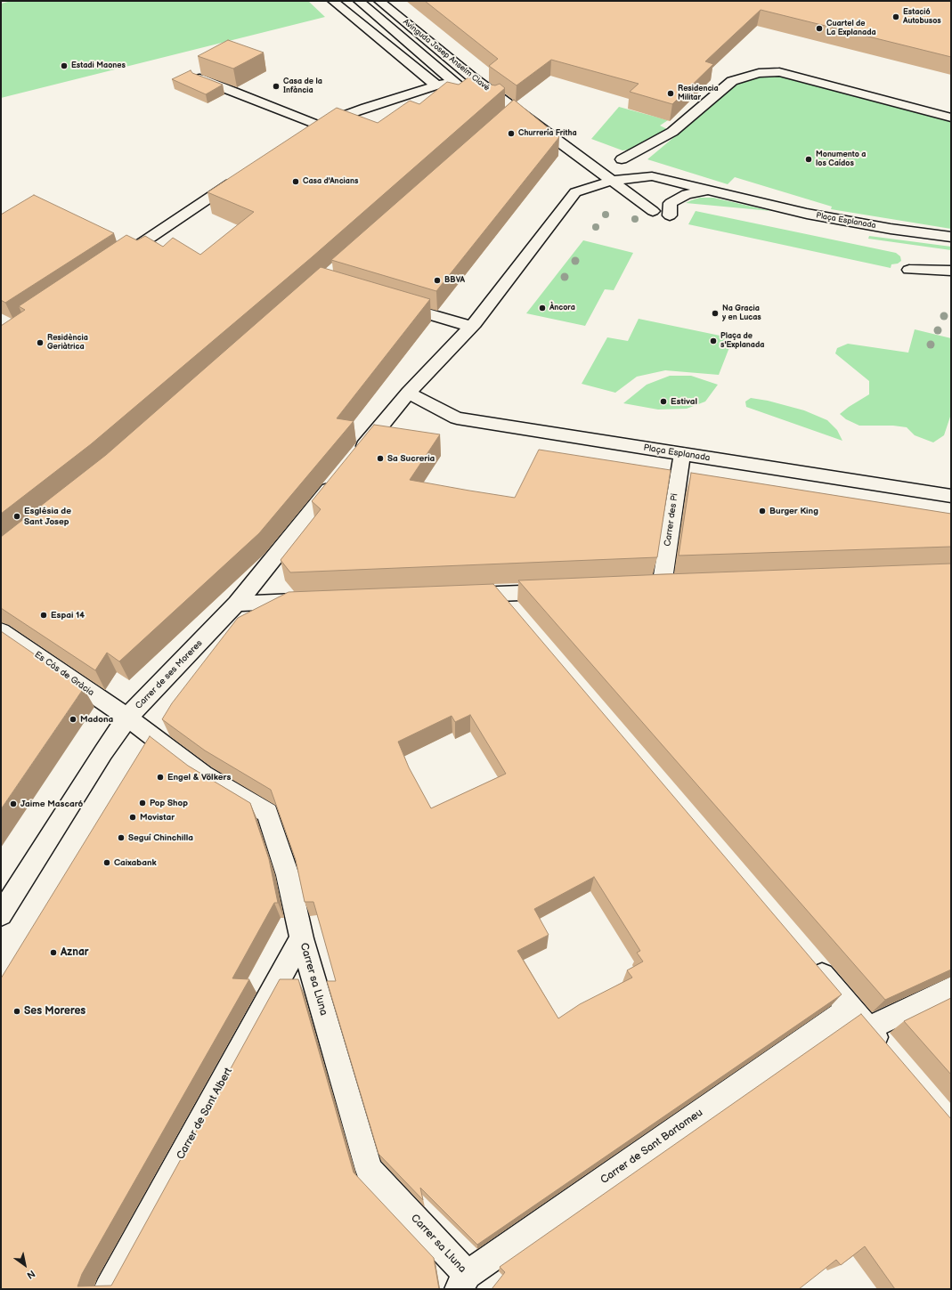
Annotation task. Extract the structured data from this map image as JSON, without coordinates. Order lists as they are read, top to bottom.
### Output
{
  "streets": {
    "street": [
      "Avinguda Josep Anselm Clavé",
      "Plaça Esplanada",
      "Carrer des Pi",
      "Es Cós de Gràcia",
      "Carrer de ses Moreres",
      "Carrer sa Lluna",
      "Carrer de Sant Albert",
      "Carrer de Sant Bartomeu"
    ]
  },
  "crossings": [
    ["Plaça Esplanada", "Carrer des Pi"],
    ["Es Cós de Gràcia", "Carrer de ses Moreres"],
    ["Es Cós de Gràcia", "Carrer sa Lluna"],
    ["Carrer de ses Moreres", "Carrer sa Lluna"],
    ["Carrer sa Lluna", "Carrer de Sant Albert"],
    ["Carrer sa Lluna", "Carrer de Sant Bartomeu"]
  ],
  "places": [
    "Estació Autobusos",
    "Cuartel de La Explanada",
    "Estadi Maones",
    "Casa de la Infància",
    "Residencia Militar",
    "Churrería Fritha",
    "Monumento a los Caídos",
    "Casa d'Ancians",
    "BBVA",
    "Àncora",
    "Na Gracia y en Lucas",
    "Plaça de s'Explanada",
    "Residència Geriàtrica",
    "Estival",
    "Sa Sucreria",
    "Burger King",
    "Església de Sant Josep",
    "Espai 14",
    "Madona",
    "Engel & Völkers",
    "Pop Shop",
    "Jaime Mascaró",
    "Movistar",
    "Seguí Chinchilla",
    "Caixabank",
    "Aznar",
    "Ses Moreres"
  ],
  "north": "bottom right"
}
